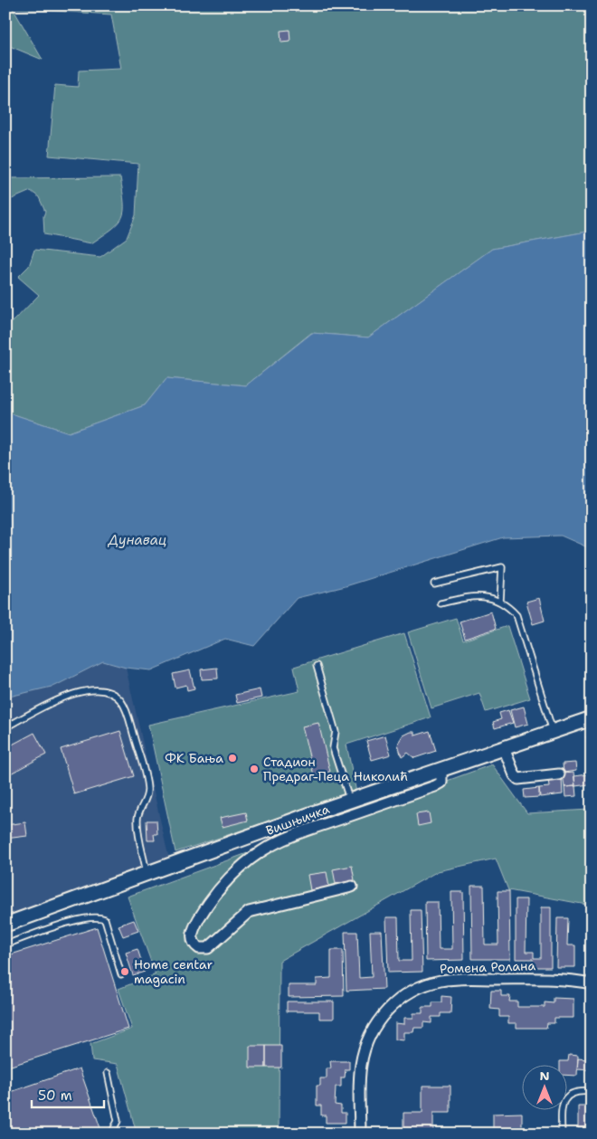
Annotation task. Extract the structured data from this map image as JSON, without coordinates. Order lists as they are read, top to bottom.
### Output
{
  "streets": {
    "street": ["Вишњичка", "Ромена Ролана"]
  },
  "water": ["Дунавац"],
  "places": ["ФК Бања", "Стадион Предраг-Пеца Николић", "Home centar magacin"],
  "scale_bar": "50 m",
  "north": "top"
}
